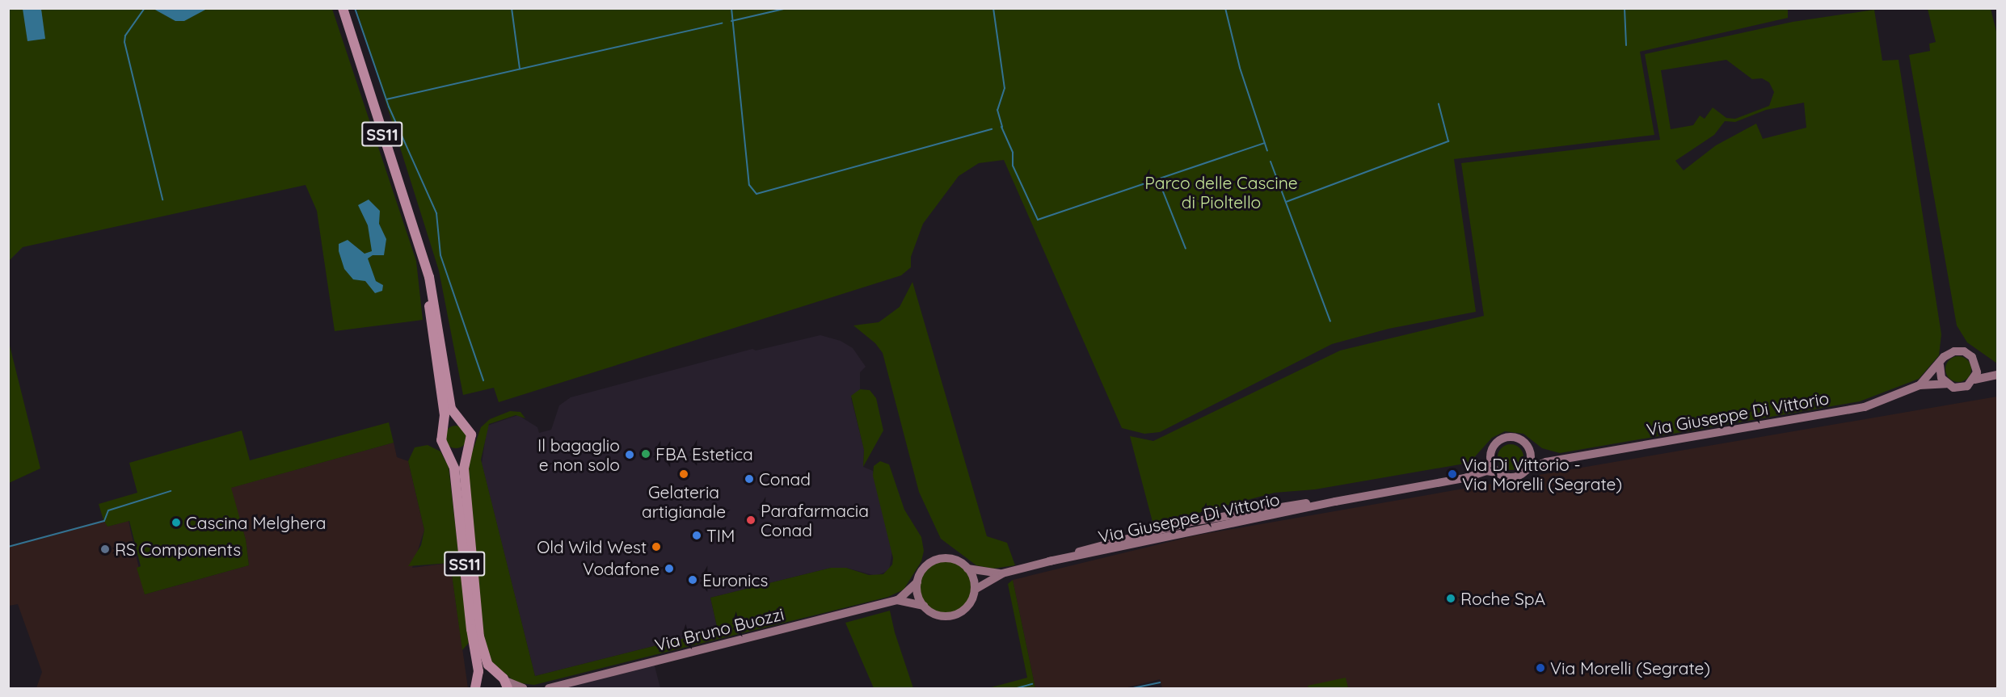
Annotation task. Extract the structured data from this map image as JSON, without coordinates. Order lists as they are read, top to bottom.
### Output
{
  "streets": {
    "main road": ["SS11", "Via Giuseppe Di Vittorio", "Via Bruno Buozzi"]
  },
  "crossings": [
    ["Via Giuseppe Di Vittorio", "Via Bruno Buozzi"]
  ],
  "parks": ["Parco delle Cascine di Pioltello"],
  "places": [
    "FBA Estetica",
    "Il bagaglio e non solo",
    "Gelateria artigianale",
    "Via Di Vittorio - Via Morelli (Segrate)",
    "Conad",
    "Parafarmacia Conad",
    "Cascina Melghera",
    "TIM",
    "Old Wild West",
    "RS Components",
    "Vodafone",
    "Euronics",
    "Roche SpA",
    "Via Morelli (Segrate)"
  ]
}
